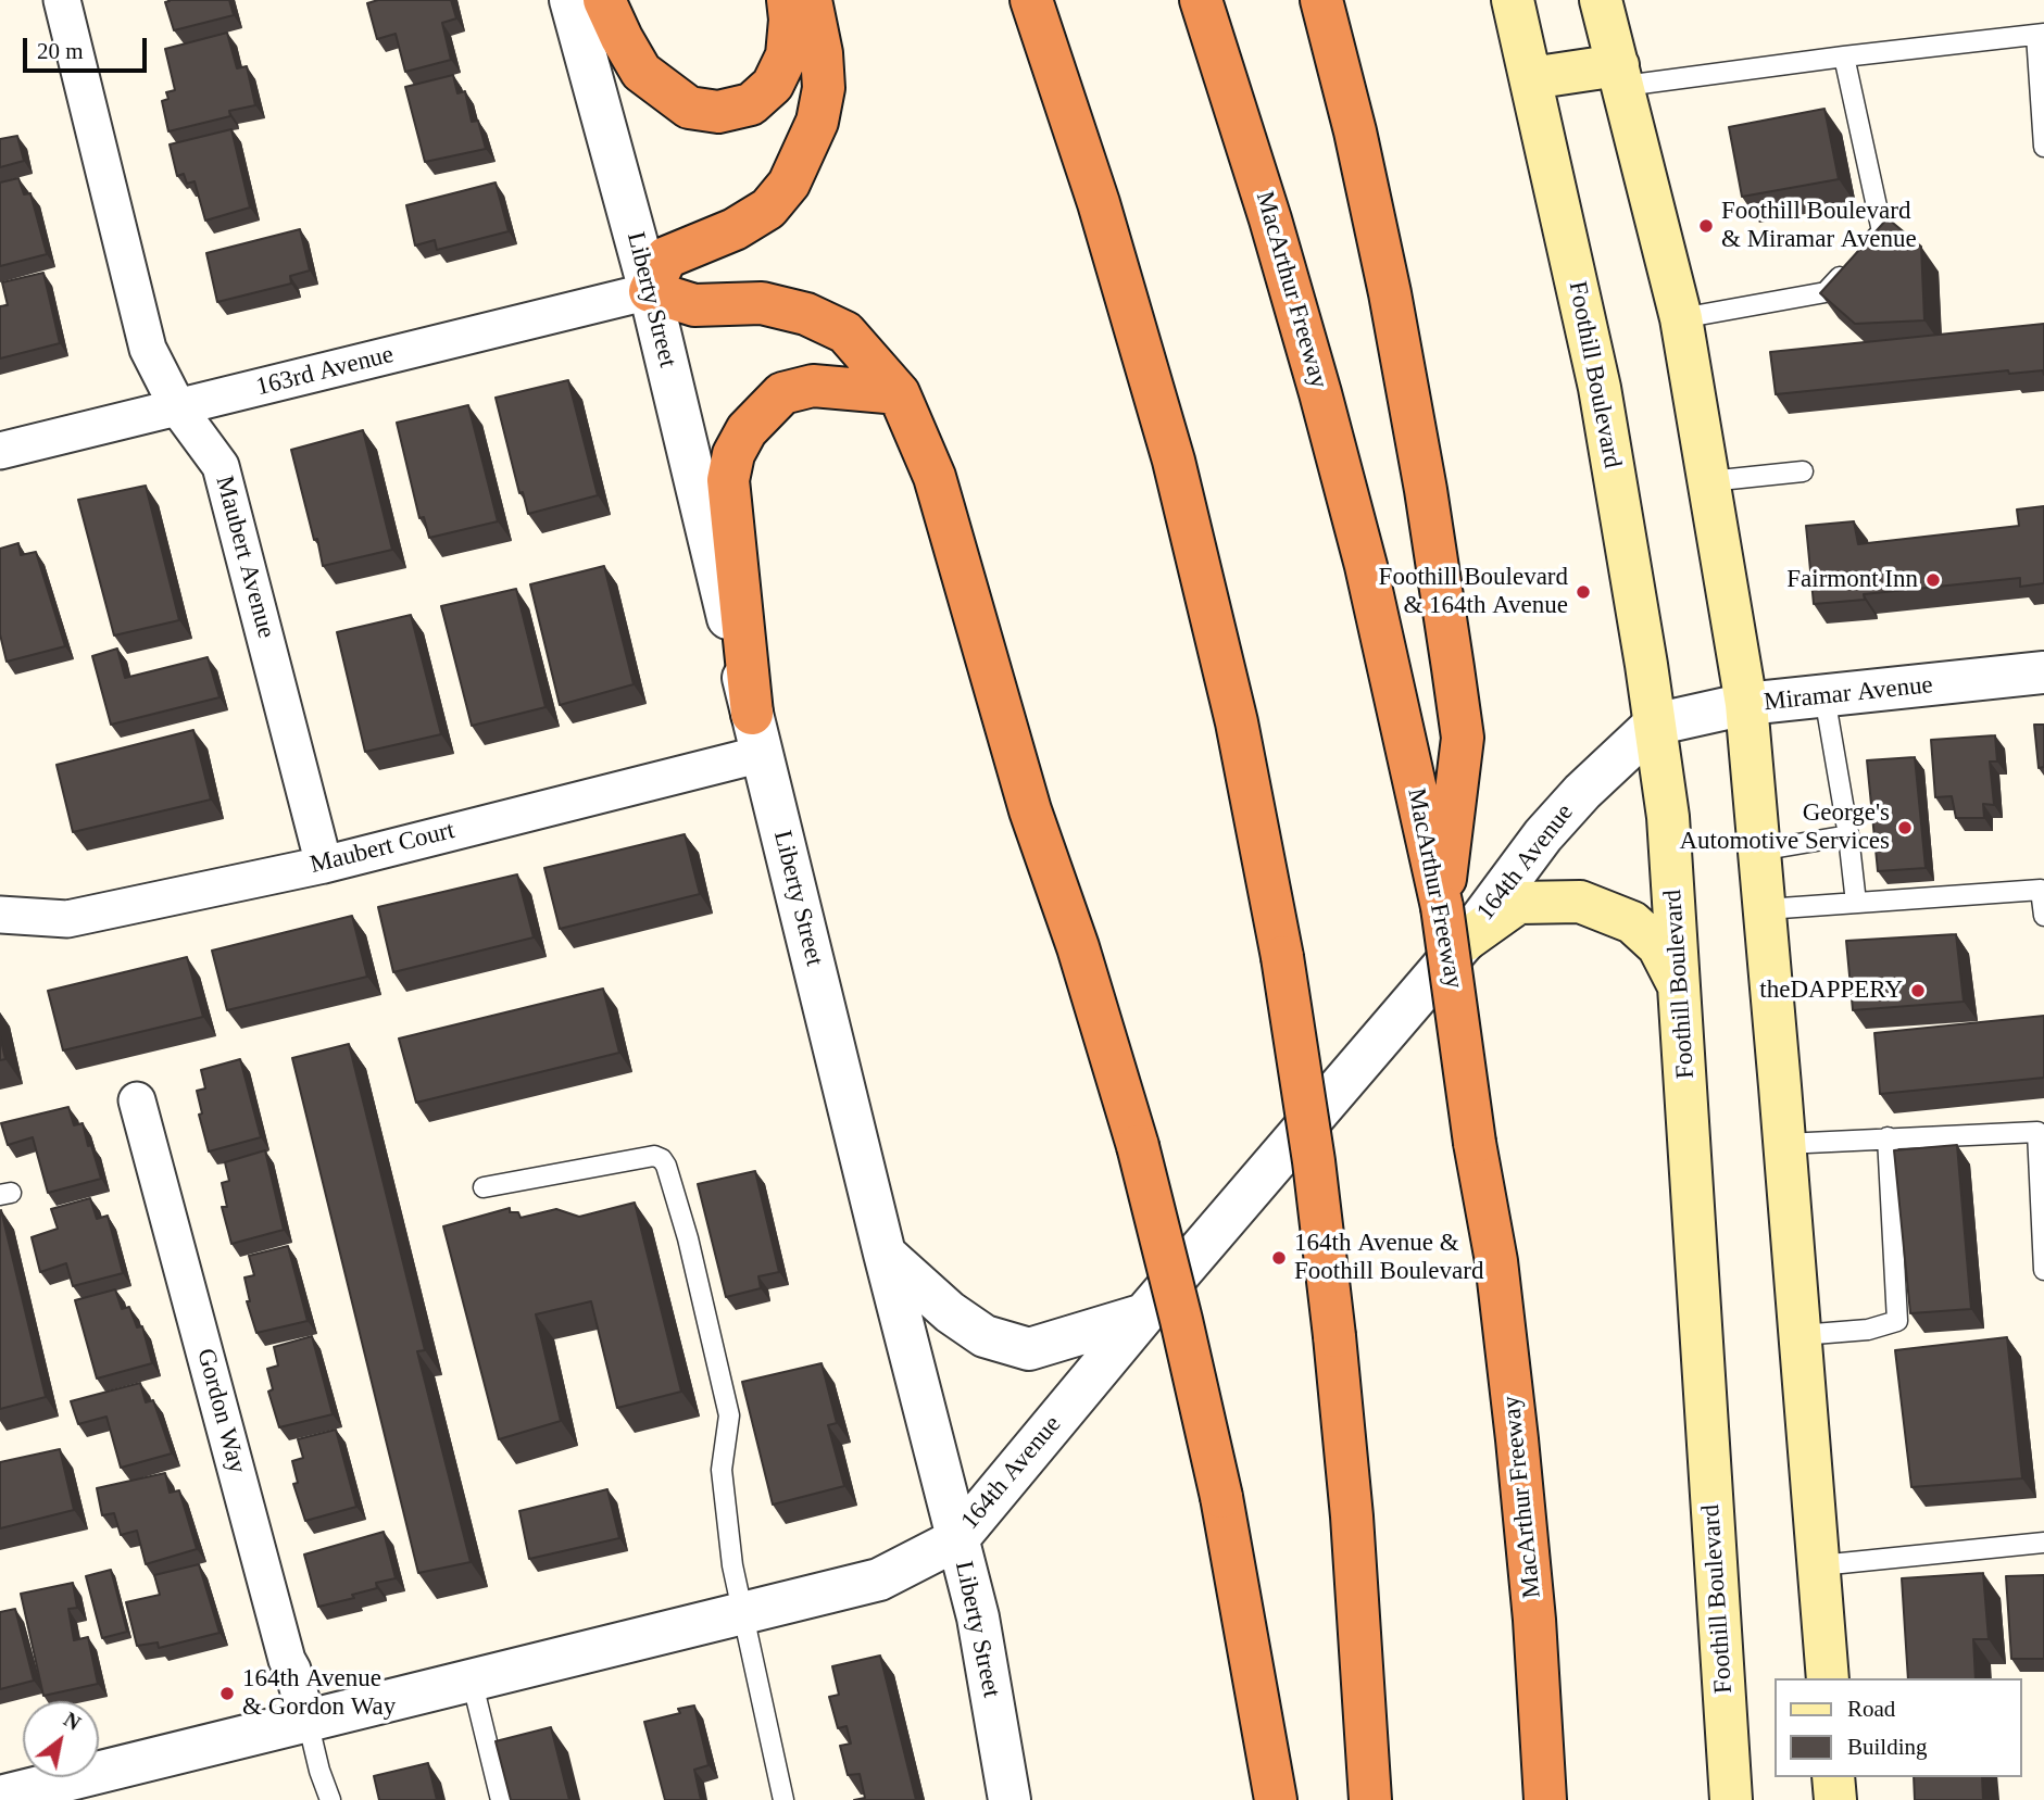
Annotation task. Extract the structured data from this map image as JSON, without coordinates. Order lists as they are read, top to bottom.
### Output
{
  "streets": {
    "highway": ["MacArthur Freeway"],
    "main road": ["Foothill Boulevard"],
    "street": [
      "Liberty Street",
      "163rd Avenue",
      "Maubert Avenue",
      "Miramar Avenue",
      "Maubert Court",
      "164th Avenue",
      "Gordon Way"
    ]
  },
  "crossings": [
    ["MacArthur Freeway", "164th Avenue"],
    ["Liberty Street", "163rd Avenue"],
    ["Liberty Street", "Maubert Court"],
    ["Liberty Street", "164th Avenue"],
    ["163rd Avenue", "Maubert Avenue"],
    ["Foothill Boulevard", "Miramar Avenue"],
    ["Foothill Boulevard", "164th Avenue"],
    ["Maubert Avenue", "Maubert Court"],
    ["Miramar Avenue", "164th Avenue"],
    ["164th Avenue", "Gordon Way"]
  ],
  "places": [
    "Foothill Boulevard & Miramar Avenue",
    "Fairmont Inn",
    "Foothill Boulevard & 164th Avenue",
    "George's Automotive Services",
    "theDAPPERY",
    "164th Avenue & Foothill Boulevard",
    "164th Avenue & Gordon Way"
  ],
  "legend": ["Road", "Building"],
  "scale_bar": "20 m",
  "north": "top right"
}
